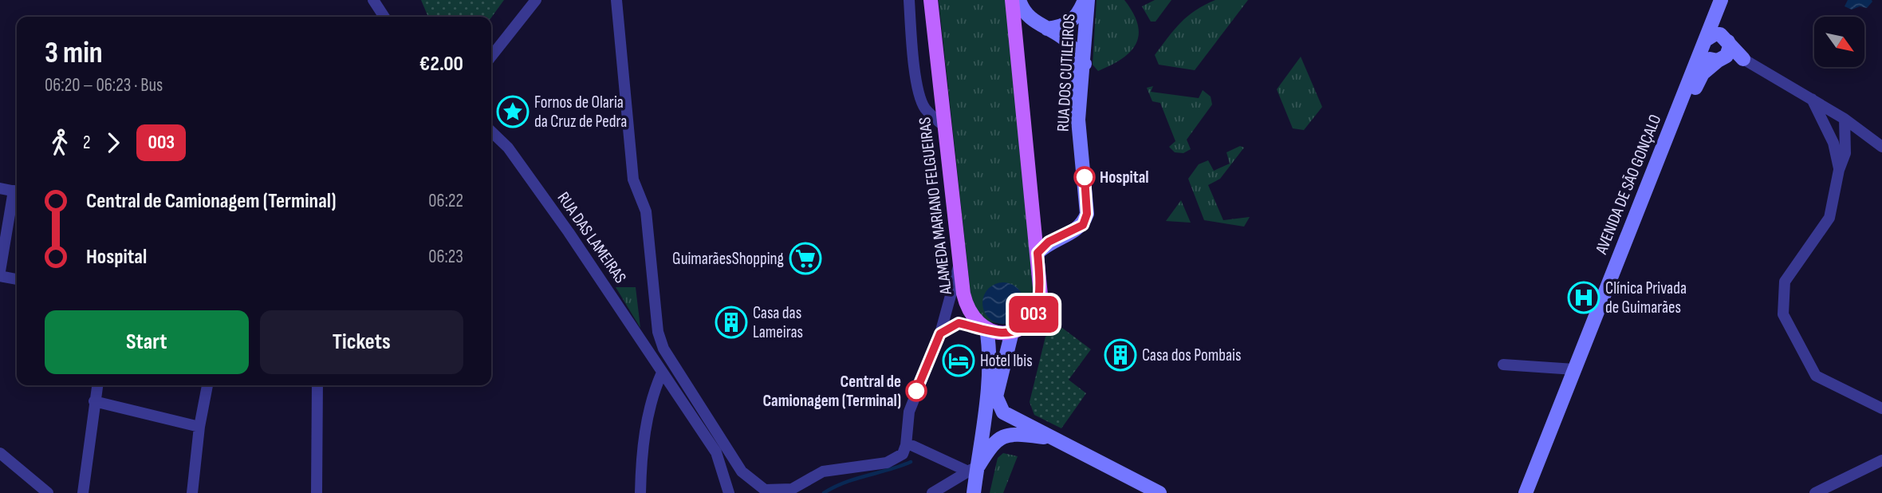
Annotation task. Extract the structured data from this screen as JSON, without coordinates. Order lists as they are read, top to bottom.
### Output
{
  "streets": {
    "main road": ["ALAMEDA MARIANO FELGUEIRAS"],
    "street": ["RUA DOS CUTILEIROS", "AVENIDA DE SÃO GONÇALO", "RUA DAS LAMEIRAS"]
  },
  "places": {
    "place": ["Fornos de Olaria da Cruz de Pedra"],
    "other": ["Hospital", "Central de Camionagem (Terminal)"],
    "supermarket": ["GuimarãesShopping"],
    "hospital": ["Clínica Privada de Guimarães"],
    "building": ["Casa das Lameiras", "Casa dos Pombais"],
    "hotel": ["Hotel Ibis"]
  },
  "lines": ["bus line 003"],
  "north": "bottom right",
  "page": {
    "on_map": "003",
    "heading": ["3 min", "06:20 – 06:23 · Bus", "€2.00"],
    "legs": ["2", "003"],
    "list": [
      {
        "name": "Central de Camionagem (Terminal)",
        "value": "06:22"
      },
      {
        "name": "Hospital",
        "value": "06:23"
      }
    ],
    "buttons": ["Start", "Tickets"]
  }
}
